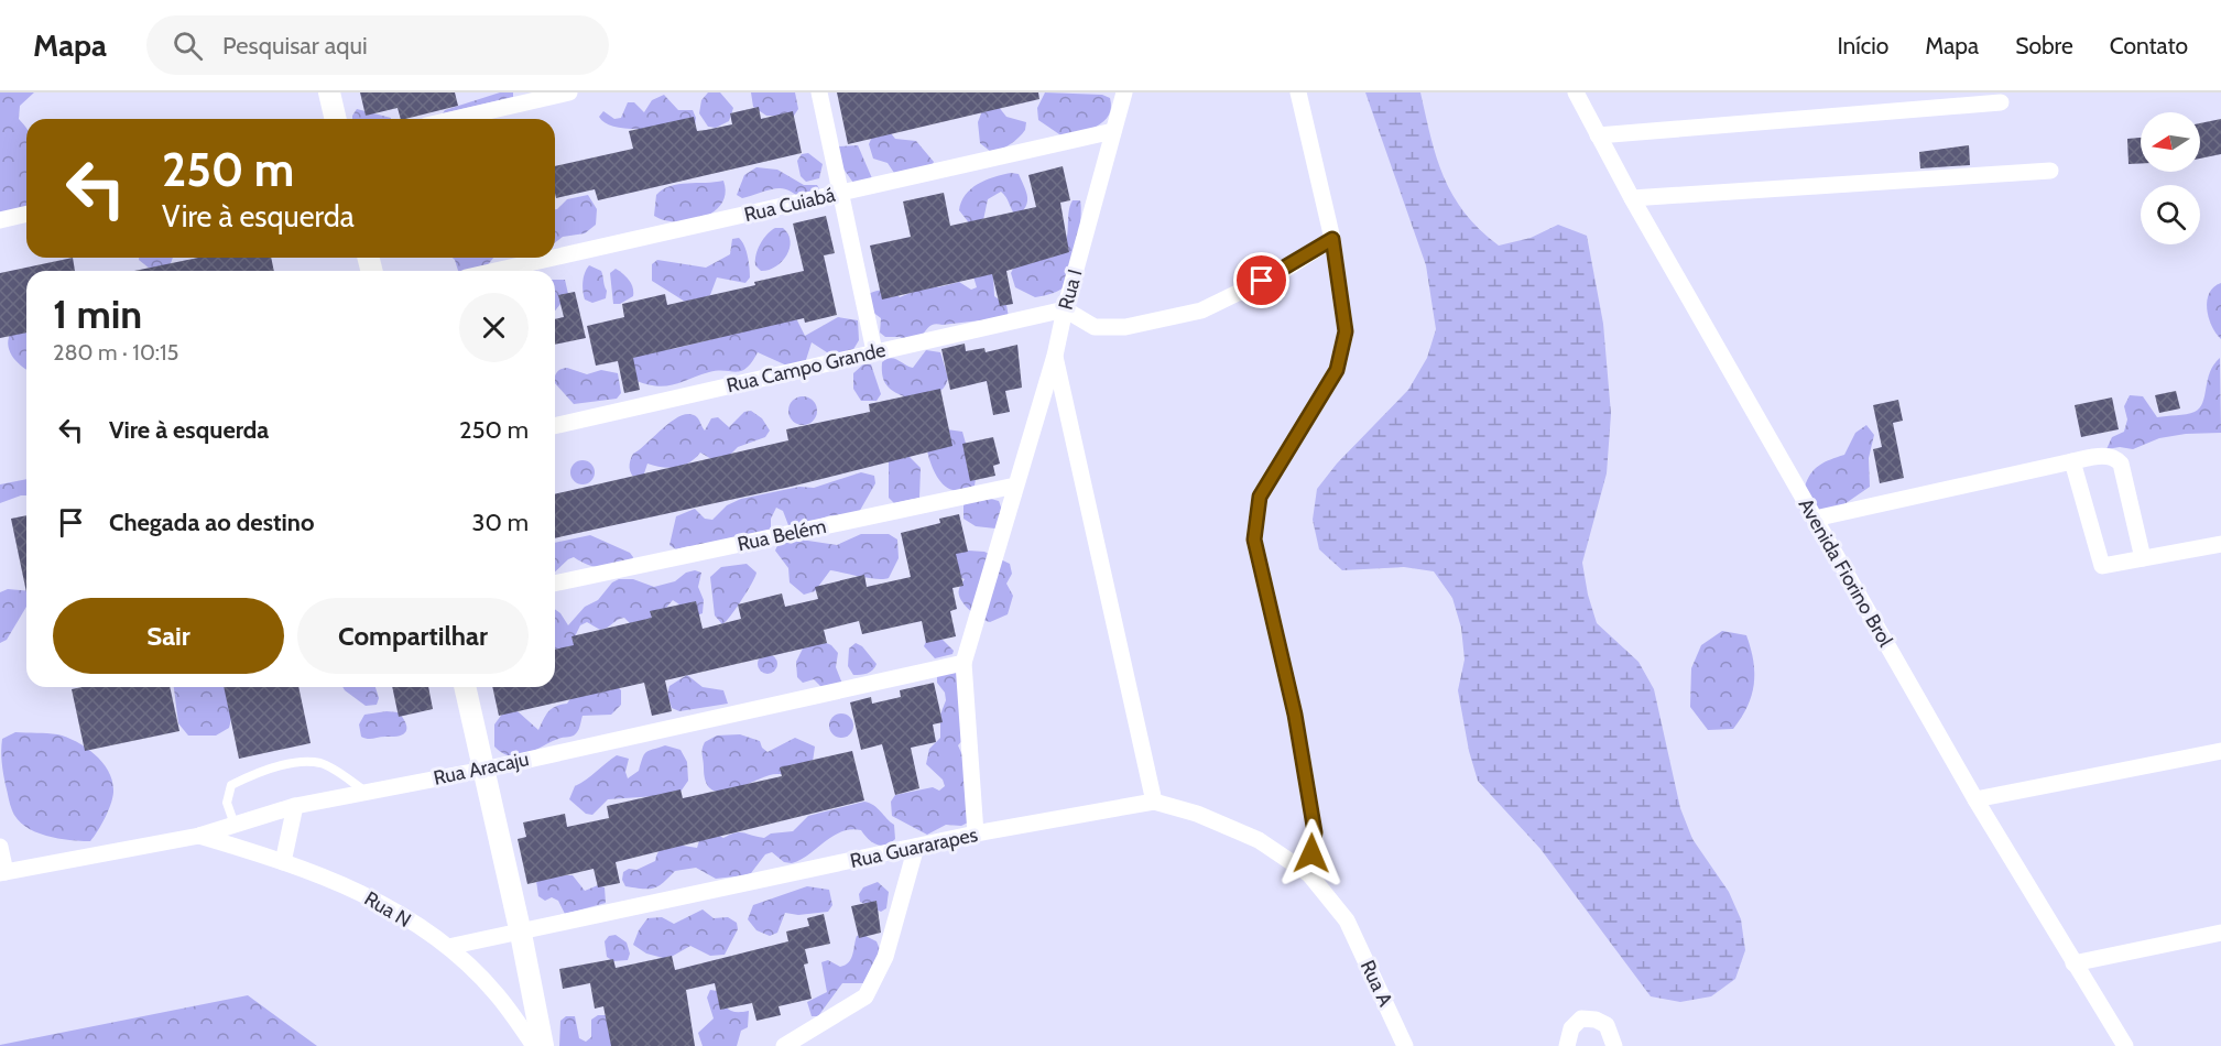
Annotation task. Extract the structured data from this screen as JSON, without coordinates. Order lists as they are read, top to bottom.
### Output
{
  "streets": {
    "street": [
      "Rua Cuiabá",
      "Rua I",
      "Rua Campo Grande",
      "Rua Belém",
      "Avenida Fiorino Brol",
      "Rua Aracaju",
      "Rua Guararapes",
      "Rua N",
      "Rua A"
    ]
  },
  "crossings": [
    ["Rua Cuiabá", "Rua I"],
    ["Rua I", "Rua Campo Grande"],
    ["Rua I", "Rua Belém"],
    ["Rua I", "Rua Aracaju"],
    ["Rua Aracaju", "Rua N"],
    ["Rua Guararapes", "Rua N"],
    ["Rua Guararapes", "Rua A"]
  ],
  "north": "left",
  "page": {
    "header": "Mapa",
    "search": "Pesquisar aqui",
    "nav": [
      "Início",
      "Mapa",
      "Sobre",
      "Contato"
    ],
    "turn": ["250 m", "Vire à esquerda"],
    "heading": ["1 min", "280 m · 10:15"],
    "list": [
      {
        "name": "Vire à esquerda",
        "value": "250 m"
      },
      {
        "name": "Chegada ao destino",
        "value": "30 m"
      }
    ],
    "buttons": ["Sair", "Compartilhar"]
  }
}
